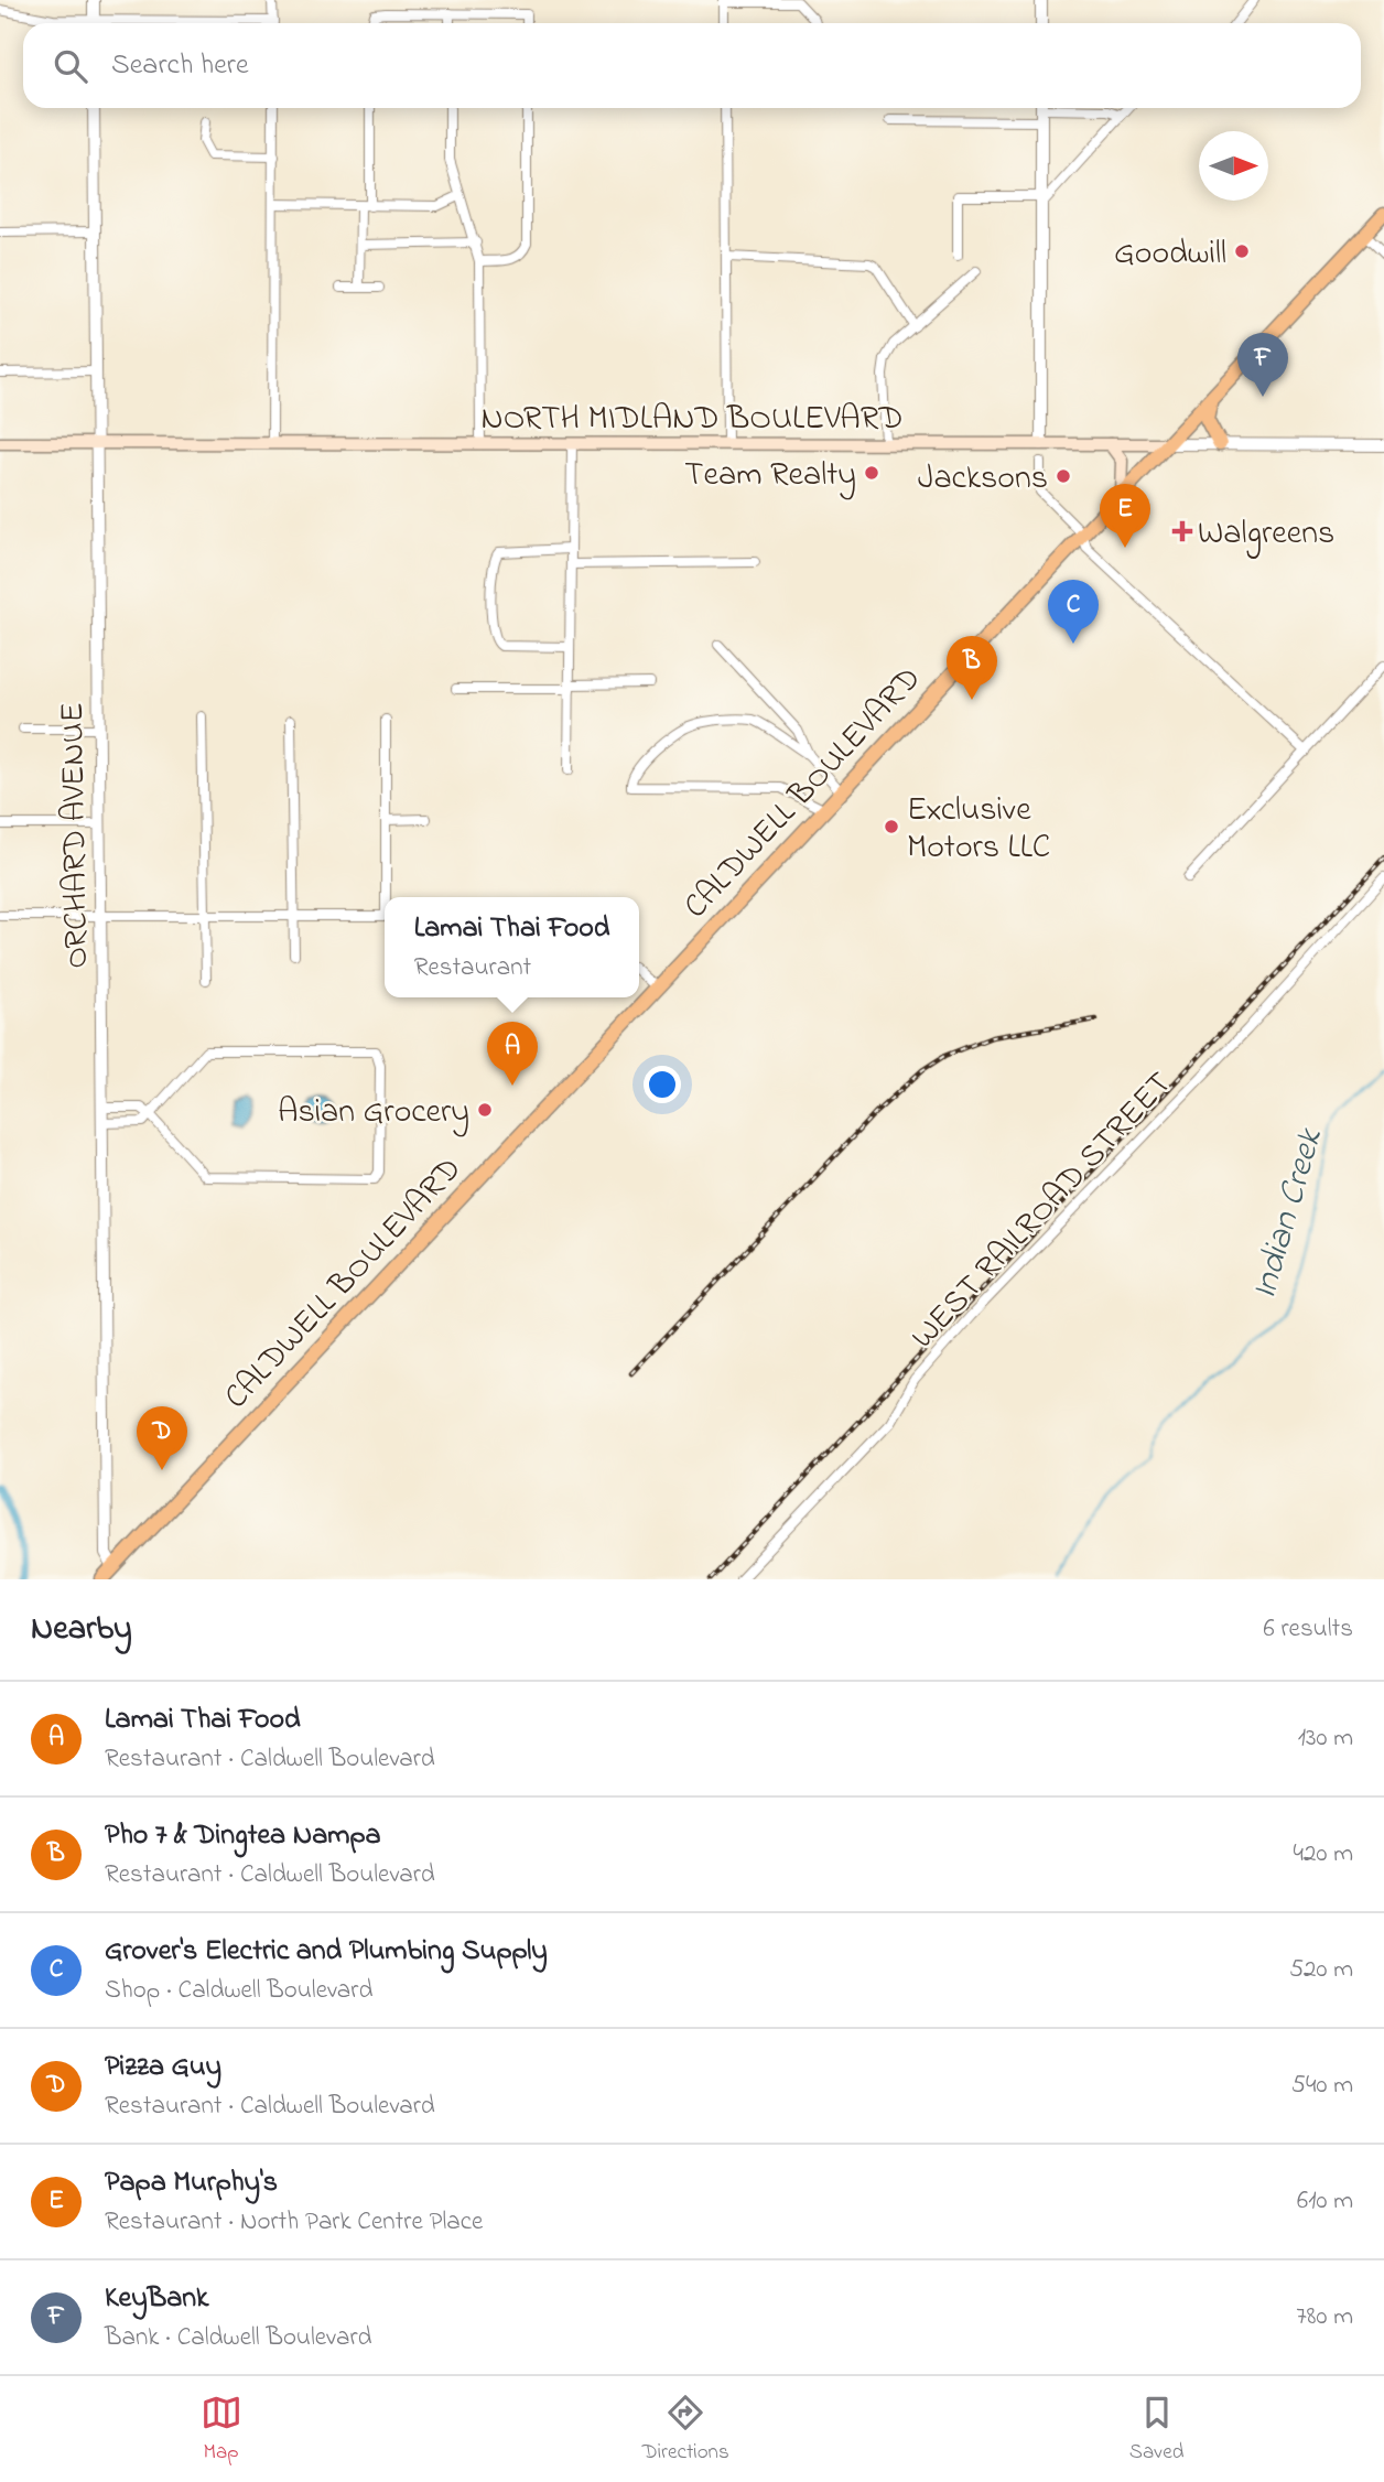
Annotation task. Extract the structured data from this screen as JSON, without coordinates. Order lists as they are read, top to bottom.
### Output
{
  "streets": {
    "main road": ["NORTH MIDLAND BOULEVARD", "CALDWELL BOULEVARD"],
    "street": ["ORCHARD AVENUE", "WEST RAILROAD STREET"]
  },
  "crossings": [
    ["NORTH MIDLAND BOULEVARD", "CALDWELL BOULEVARD"],
    ["NORTH MIDLAND BOULEVARD", "ORCHARD AVENUE"],
    ["CALDWELL BOULEVARD", "ORCHARD AVENUE"]
  ],
  "water": ["Indian Creek"],
  "places": {
    "other": [
      "Goodwill",
      "Team Realty",
      "Jacksons",
      "Exclusive Motors LLC",
      "Asian Grocery"
    ],
    "health": ["Walgreens"]
  },
  "north": "right",
  "page": {
    "search": "Search here",
    "pins": [
      "F",
      "E",
      "C",
      "B",
      "A",
      "D"
    ],
    "popup": ["Lamai Thai Food", "Restaurant"],
    "heading": ["Nearby", "6 results"],
    "list": [
      {
        "mark": "A",
        "name": "Lamai Thai Food",
        "note": "Restaurant · Caldwell Boulevard",
        "value": "130 m"
      },
      {
        "mark": "B",
        "name": "Pho 7 & Dingtea Nampa",
        "note": "Restaurant · Caldwell Boulevard",
        "value": "420 m"
      },
      {
        "mark": "C",
        "name": "Grover's Electric and Plumbing Supply",
        "note": "Shop · Caldwell Boulevard",
        "value": "520 m"
      },
      {
        "mark": "D",
        "name": "Pizza Guy",
        "note": "Restaurant · Caldwell Boulevard",
        "value": "540 m"
      },
      {
        "mark": "E",
        "name": "Papa Murphy's",
        "note": "Restaurant · North Park Centre Place",
        "value": "610 m"
      },
      {
        "mark": "F",
        "name": "KeyBank",
        "note": "Bank · Caldwell Boulevard",
        "value": "780 m"
      }
    ],
    "nav": ["Map", "Directions", "Saved"]
  }
}
